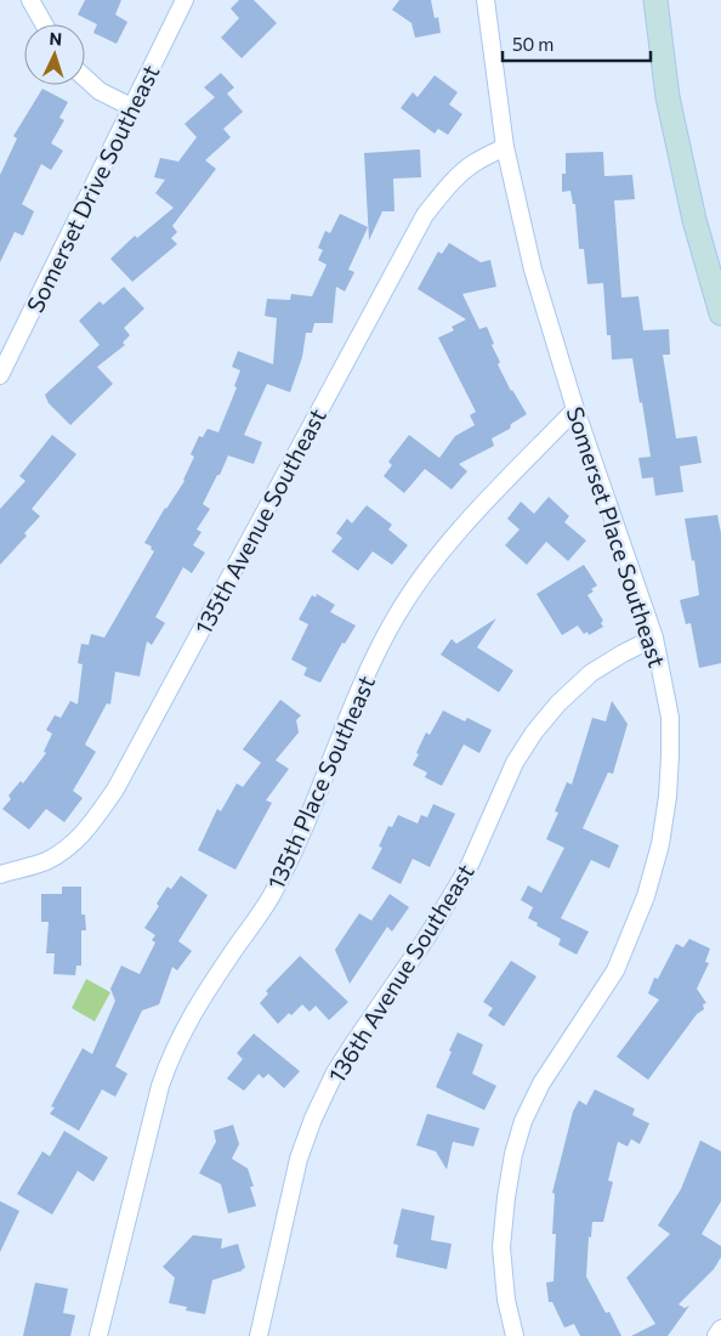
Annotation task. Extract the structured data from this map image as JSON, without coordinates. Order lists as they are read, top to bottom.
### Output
{
  "streets": {
    "street": [
      "Somerset Drive Southeast",
      "135th Avenue Southeast",
      "Somerset Place Southeast",
      "135th Place Southeast",
      "136th Avenue Southeast"
    ]
  },
  "crossings": [
    ["135th Avenue Southeast", "Somerset Place Southeast"],
    ["Somerset Place Southeast", "135th Place Southeast"],
    ["Somerset Place Southeast", "136th Avenue Southeast"]
  ],
  "scale_bar": "50 m",
  "north": "top"
}
